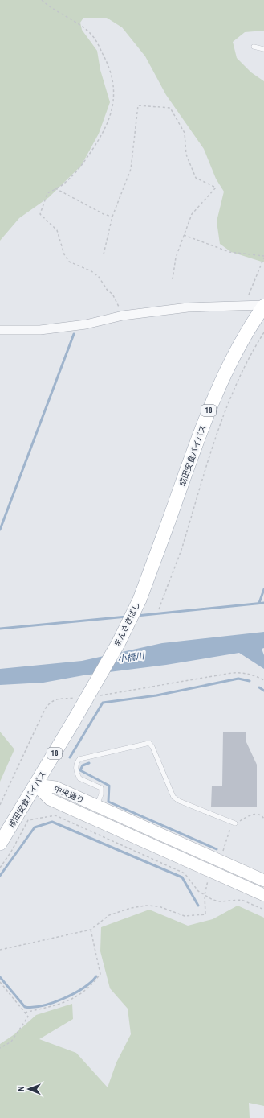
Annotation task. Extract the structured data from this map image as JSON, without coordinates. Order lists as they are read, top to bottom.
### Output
{
  "streets": {
    "main road": ["18", "成田安食バイパス", "まんさきばし"],
    "street": ["中央通り"]
  },
  "crossings": [
    ["成田安食バイパス", "まんさきばし"],
    ["成田安食バイパス", "中央通り"]
  ],
  "water": ["小橋川"],
  "north": "left"
}
